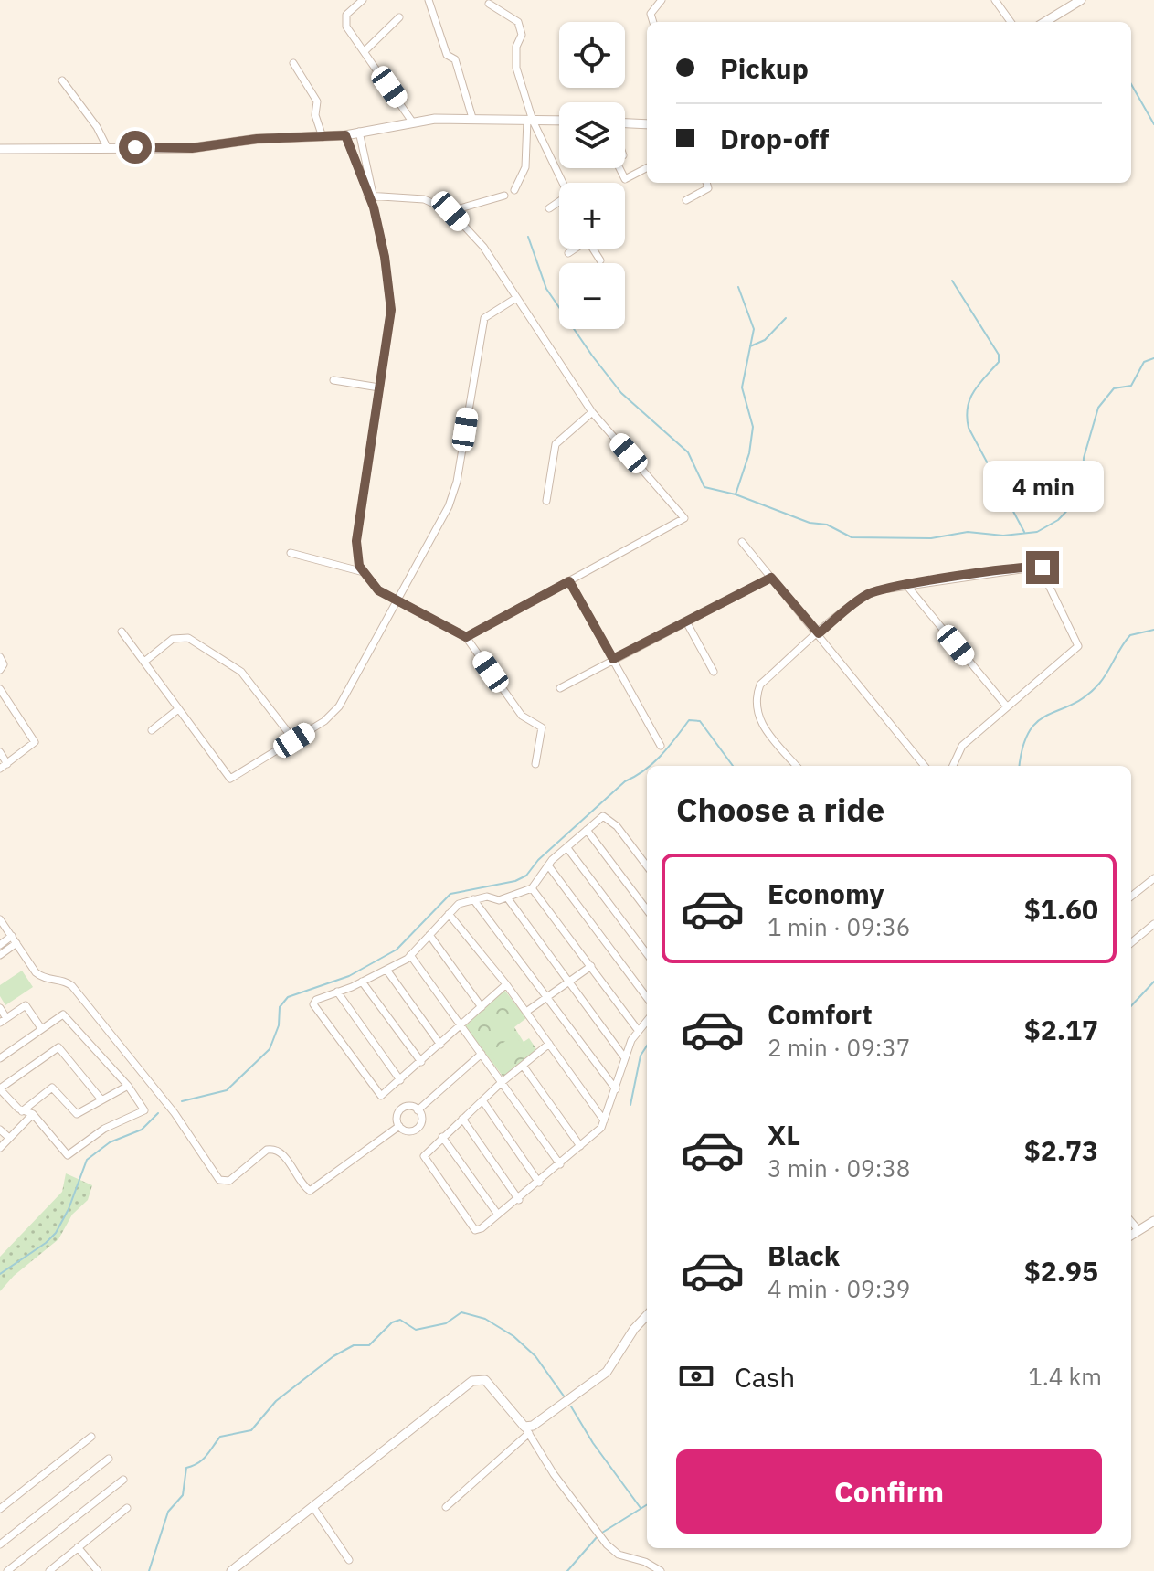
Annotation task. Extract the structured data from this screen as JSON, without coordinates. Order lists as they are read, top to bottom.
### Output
{
  "page": {
    "map_buttons": ["+", "−"],
    "banner": ["Pickup", "Drop-off"],
    "bubble": "4 min",
    "heading": "Choose a ride",
    "list": [
      {
        "name": "Economy",
        "note": "1 min · 09:36",
        "value": "$1.60"
      },
      {
        "name": "Comfort",
        "note": "2 min · 09:37",
        "value": "$2.17"
      },
      {
        "name": "XL",
        "note": "3 min · 09:38",
        "value": "$2.73"
      },
      {
        "name": "Black",
        "note": "4 min · 09:39",
        "value": "$2.95"
      }
    ],
    "pay": ["Cash", "1.4 km"],
    "buttons": "Confirm"
  }
}
